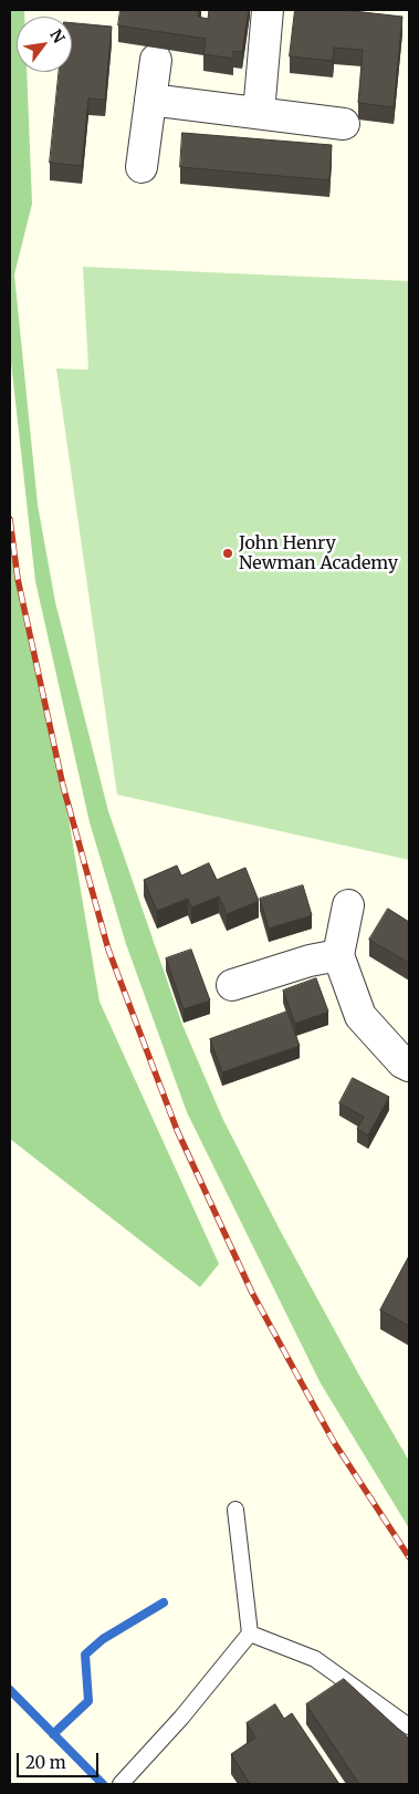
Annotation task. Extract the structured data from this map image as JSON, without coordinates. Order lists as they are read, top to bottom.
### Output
{
  "places": ["John Henry Newman Academy"],
  "scale_bar": "20 m",
  "north": "top right"
}
